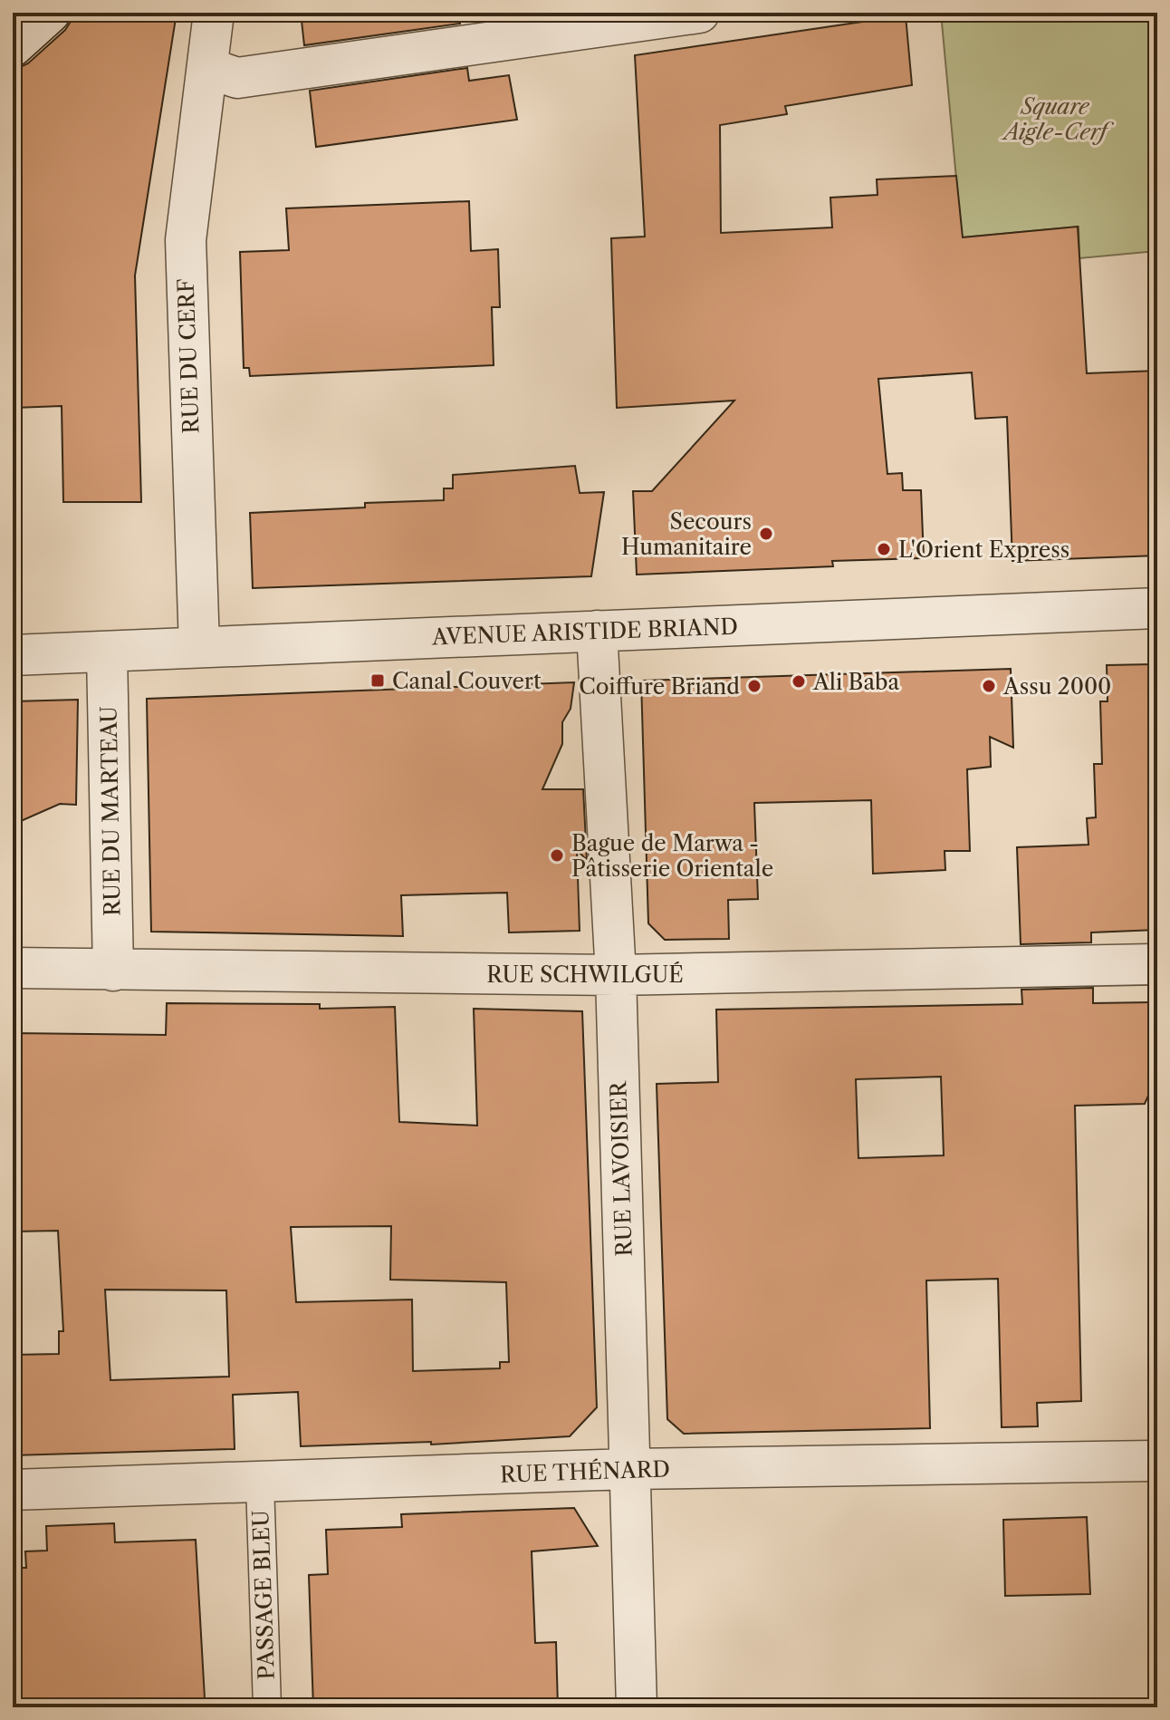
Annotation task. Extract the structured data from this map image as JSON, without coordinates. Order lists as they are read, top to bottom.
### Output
{
  "streets": {
    "street": [
      "RUE DU CERF",
      "AVENUE ARISTIDE BRIAND",
      "RUE DU MARTEAU",
      "RUE SCHWILGUÉ",
      "RUE LAVOISIER",
      "RUE THÉNARD"
    ],
    "lane": ["PASSAGE BLEU"]
  },
  "crossings": [
    ["RUE DU CERF", "AVENUE ARISTIDE BRIAND"],
    ["AVENUE ARISTIDE BRIAND", "RUE DU MARTEAU"],
    ["AVENUE ARISTIDE BRIAND", "RUE LAVOISIER"],
    ["RUE DU MARTEAU", "RUE SCHWILGUÉ"],
    ["RUE SCHWILGUÉ", "RUE LAVOISIER"],
    ["RUE LAVOISIER", "RUE THÉNARD"],
    ["RUE THÉNARD", "PASSAGE BLEU"]
  ],
  "parks": ["Square Aigle-Cerf"],
  "places": {
    "other": [
      "Secours Humanitaire",
      "L'Orient Express",
      "Ali Baba",
      "Coiffure Briand",
      "Assu 2000",
      "Bague de Marwa - Pâtisserie Orientale"
    ],
    "transit": ["Canal Couvert"]
  }
}
